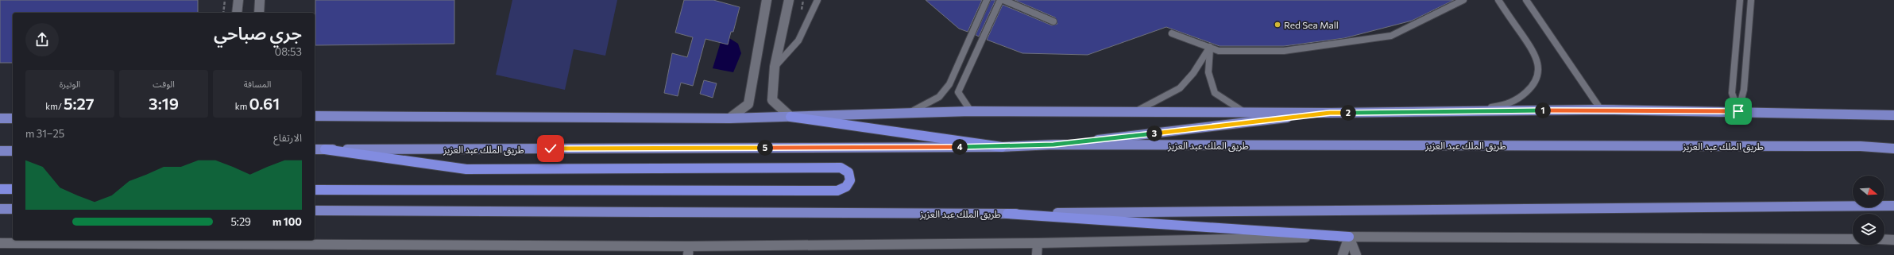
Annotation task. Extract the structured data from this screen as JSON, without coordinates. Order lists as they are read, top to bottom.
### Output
{
  "streets": {
    "main road": ["طريق الملك عبد العزيز"]
  },
  "places": ["Red Sea Mall"],
  "north": "right",
  "page": {
    "heading": ["جري صباحي", "08:53"],
    "stats": [
      ["المسافة", "0.61 km"],
      ["الوقت", "3:19"],
      ["الوتيرة", "5:27 /km"]
    ],
    "pins": [
      "1",
      "2",
      "3",
      "4",
      "5"
    ],
    "chart": ["الارتفاع", "25–31 m"],
    "list": [
      {
        "name": "100 m",
        "note": "5:29"
      }
    ]
  }
}
